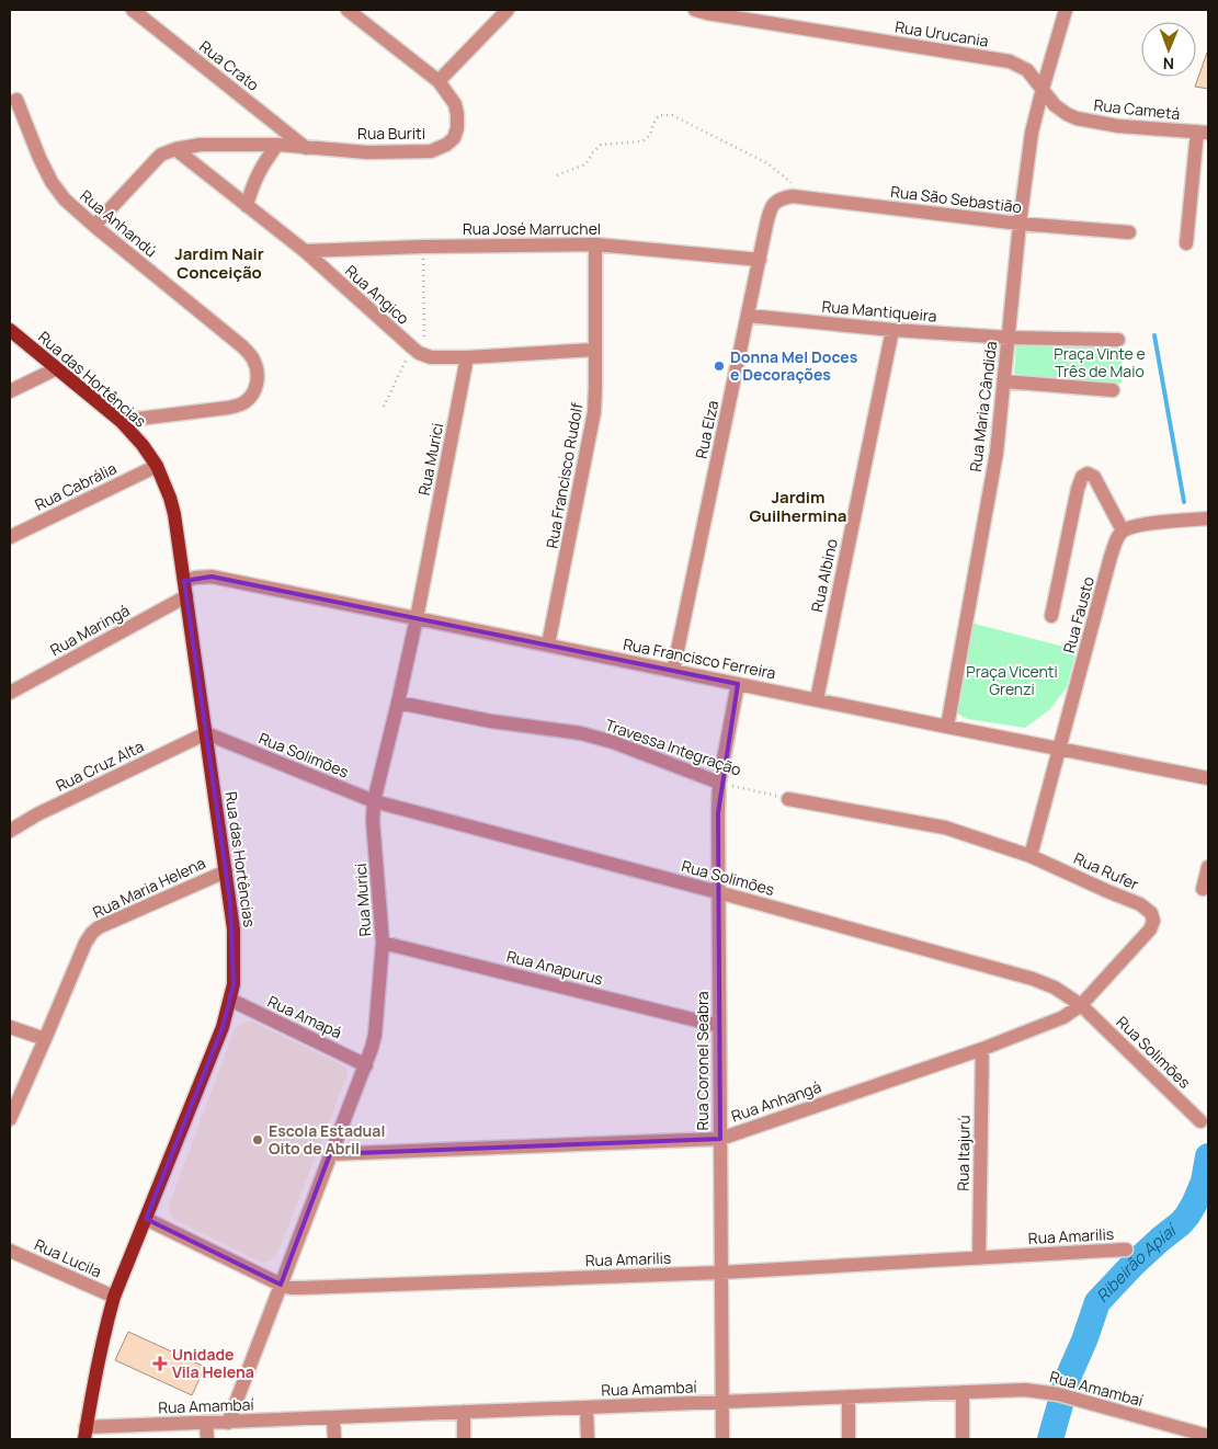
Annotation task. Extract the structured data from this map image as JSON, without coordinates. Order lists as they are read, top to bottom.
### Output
{
  "streets": {
    "main road": ["Rua das Hortências"],
    "street": [
      "Rua Urucania",
      "Rua Crato",
      "Rua Cametá",
      "Rua Buriti",
      "Rua São Sebastião",
      "Rua Anhandú",
      "Rua José Marruchel",
      "Rua Angico",
      "Rua Mantiqueira",
      "Rua Maria Cândida",
      "Rua Elza",
      "Rua Murici",
      "Rua Francisco Rudolf",
      "Rua Cabrália",
      "Rua Albino",
      "Rua Fausto",
      "Rua Maringá",
      "Rua Francisco Ferreira",
      "Travessa Integração",
      "Rua Solimões",
      "Rua Cruz Alta",
      "Rua Rufer",
      "Rua Maria Helena",
      "Rua Anapurus",
      "Rua Amapá",
      "Rua Coronel Seabra",
      "Rua Anhangá",
      "Rua Itajurú",
      "Rua Amarilis",
      "Rua Lucila",
      "Rua Amambaí"
    ]
  },
  "crossings": [
    ["Rua Urucania", "Rua Cametá"],
    ["Rua Urucania", "Rua Maria Cândida"],
    ["Rua Crato", "Rua Buriti"],
    ["Rua Cametá", "Rua Maria Cândida"],
    ["Rua Buriti", "Rua Anhandú"],
    ["Rua Buriti", "Rua Angico"],
    ["Rua São Sebastião", "Rua Maria Cândida"],
    ["Rua São Sebastião", "Rua Elza"],
    ["Rua Anhandú", "Rua das Hortências"],
    ["Rua José Marruchel", "Rua Angico"],
    ["Rua José Marruchel", "Rua Elza"],
    ["Rua José Marruchel", "Rua Francisco Rudolf"],
    ["Rua Angico", "Rua Murici"],
    ["Rua Angico", "Rua Francisco Rudolf"],
    ["Rua Mantiqueira", "Rua Maria Cândida"],
    ["Rua Mantiqueira", "Rua Elza"],
    ["Rua Mantiqueira", "Rua Albino"],
    ["Rua das Hortências", "Rua Cabrália"],
    ["Rua das Hortências", "Rua Maringá"],
    ["Rua das Hortências", "Rua Francisco Ferreira"],
    ["Rua das Hortências", "Rua Solimões"],
    ["Rua das Hortências", "Rua Cruz Alta"],
    ["Rua das Hortências", "Rua Maria Helena"],
    ["Rua das Hortências", "Rua Amapá"],
    ["Rua das Hortências", "Rua Amarilis"],
    ["Rua das Hortências", "Rua Lucila"],
    ["Rua das Hortências", "Rua Amambaí"],
    ["Rua Maria Cândida", "Rua Francisco Ferreira"],
    ["Rua Elza", "Rua Francisco Ferreira"],
    ["Rua Murici", "Rua Francisco Ferreira"],
    ["Rua Murici", "Travessa Integração"],
    ["Rua Murici", "Rua Solimões"],
    ["Rua Murici", "Rua Anapurus"],
    ["Rua Murici", "Rua Amapá"],
    ["Rua Murici", "Rua Anhangá"],
    ["Rua Murici", "Rua Amarilis"],
    ["Rua Murici", "Rua Amambaí"],
    ["Rua Francisco Rudolf", "Rua Francisco Ferreira"],
    ["Rua Albino", "Rua Francisco Ferreira"],
    ["Rua Fausto", "Rua Francisco Ferreira"],
    ["Rua Fausto", "Rua Rufer"],
    ["Rua Francisco Ferreira", "Rua Coronel Seabra"],
    ["Travessa Integração", "Rua Coronel Seabra"],
    ["Rua Solimões", "Rua Cruz Alta"],
    ["Rua Solimões", "Rua Coronel Seabra"],
    ["Rua Solimões", "Rua Anhangá"],
    ["Rua Rufer", "Rua Anhangá"],
    ["Rua Anapurus", "Rua Coronel Seabra"],
    ["Rua Coronel Seabra", "Rua Anhangá"],
    ["Rua Coronel Seabra", "Rua Amarilis"],
    ["Rua Coronel Seabra", "Rua Amambaí"],
    ["Rua Anhangá", "Rua Itajurú"],
    ["Rua Itajurú", "Rua Amarilis"]
  ],
  "districts": ["Jardim Nair Conceição", "Jardim Guilhermina"],
  "water": ["Ribeirão Apiaí"],
  "parks": ["Praça Vinte e Três de Maio", "Praça Vicenti Grenzi"],
  "places": {
    "other": ["Donna Mel Doces e Decorações", "Escola Estadual Oito de Abril"],
    "health": ["Unidade Vila Helena"]
  },
  "north": "bottom"
}
